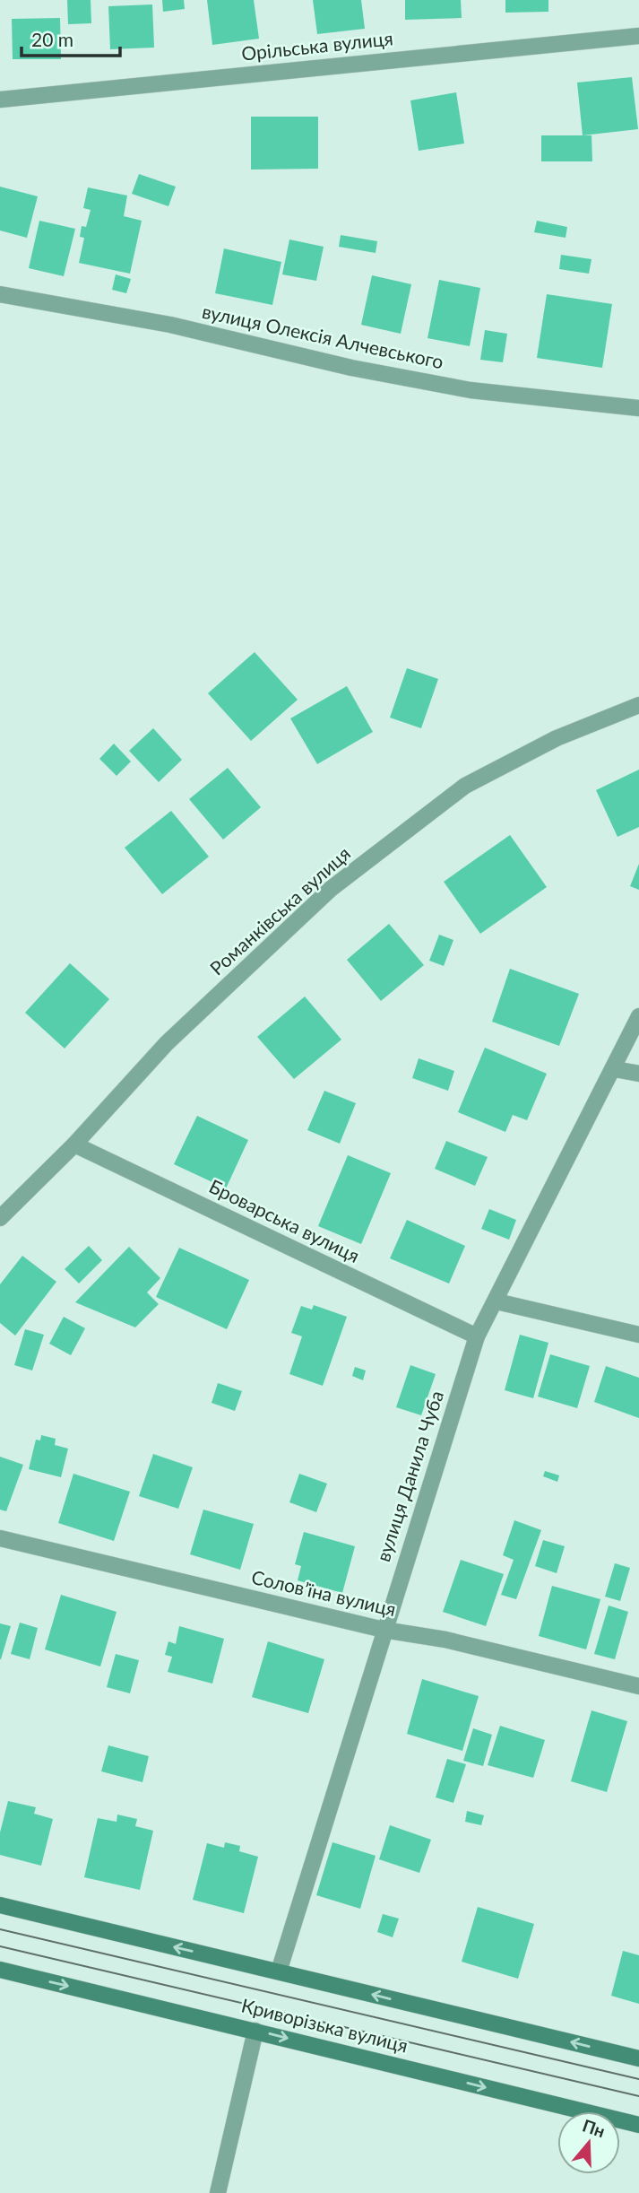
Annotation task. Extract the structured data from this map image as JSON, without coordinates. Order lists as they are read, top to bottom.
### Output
{
  "streets": {
    "main road": ["Криворізька вулиця"],
    "street": [
      "Орільська вулиця",
      "вулиця Олексія Алчевського",
      "Романківська вулиця",
      "Броварська вулиця",
      "вулиця Данила Чуба",
      "Соловʼїна вулиця"
    ]
  },
  "crossings": [
    ["Романківська вулиця", "Броварська вулиця"],
    ["Броварська вулиця", "вулиця Данила Чуба"],
    ["вулиця Данила Чуба", "Соловʼїна вулиця"]
  ],
  "scale_bar": "20 m",
  "north": "top"
}
